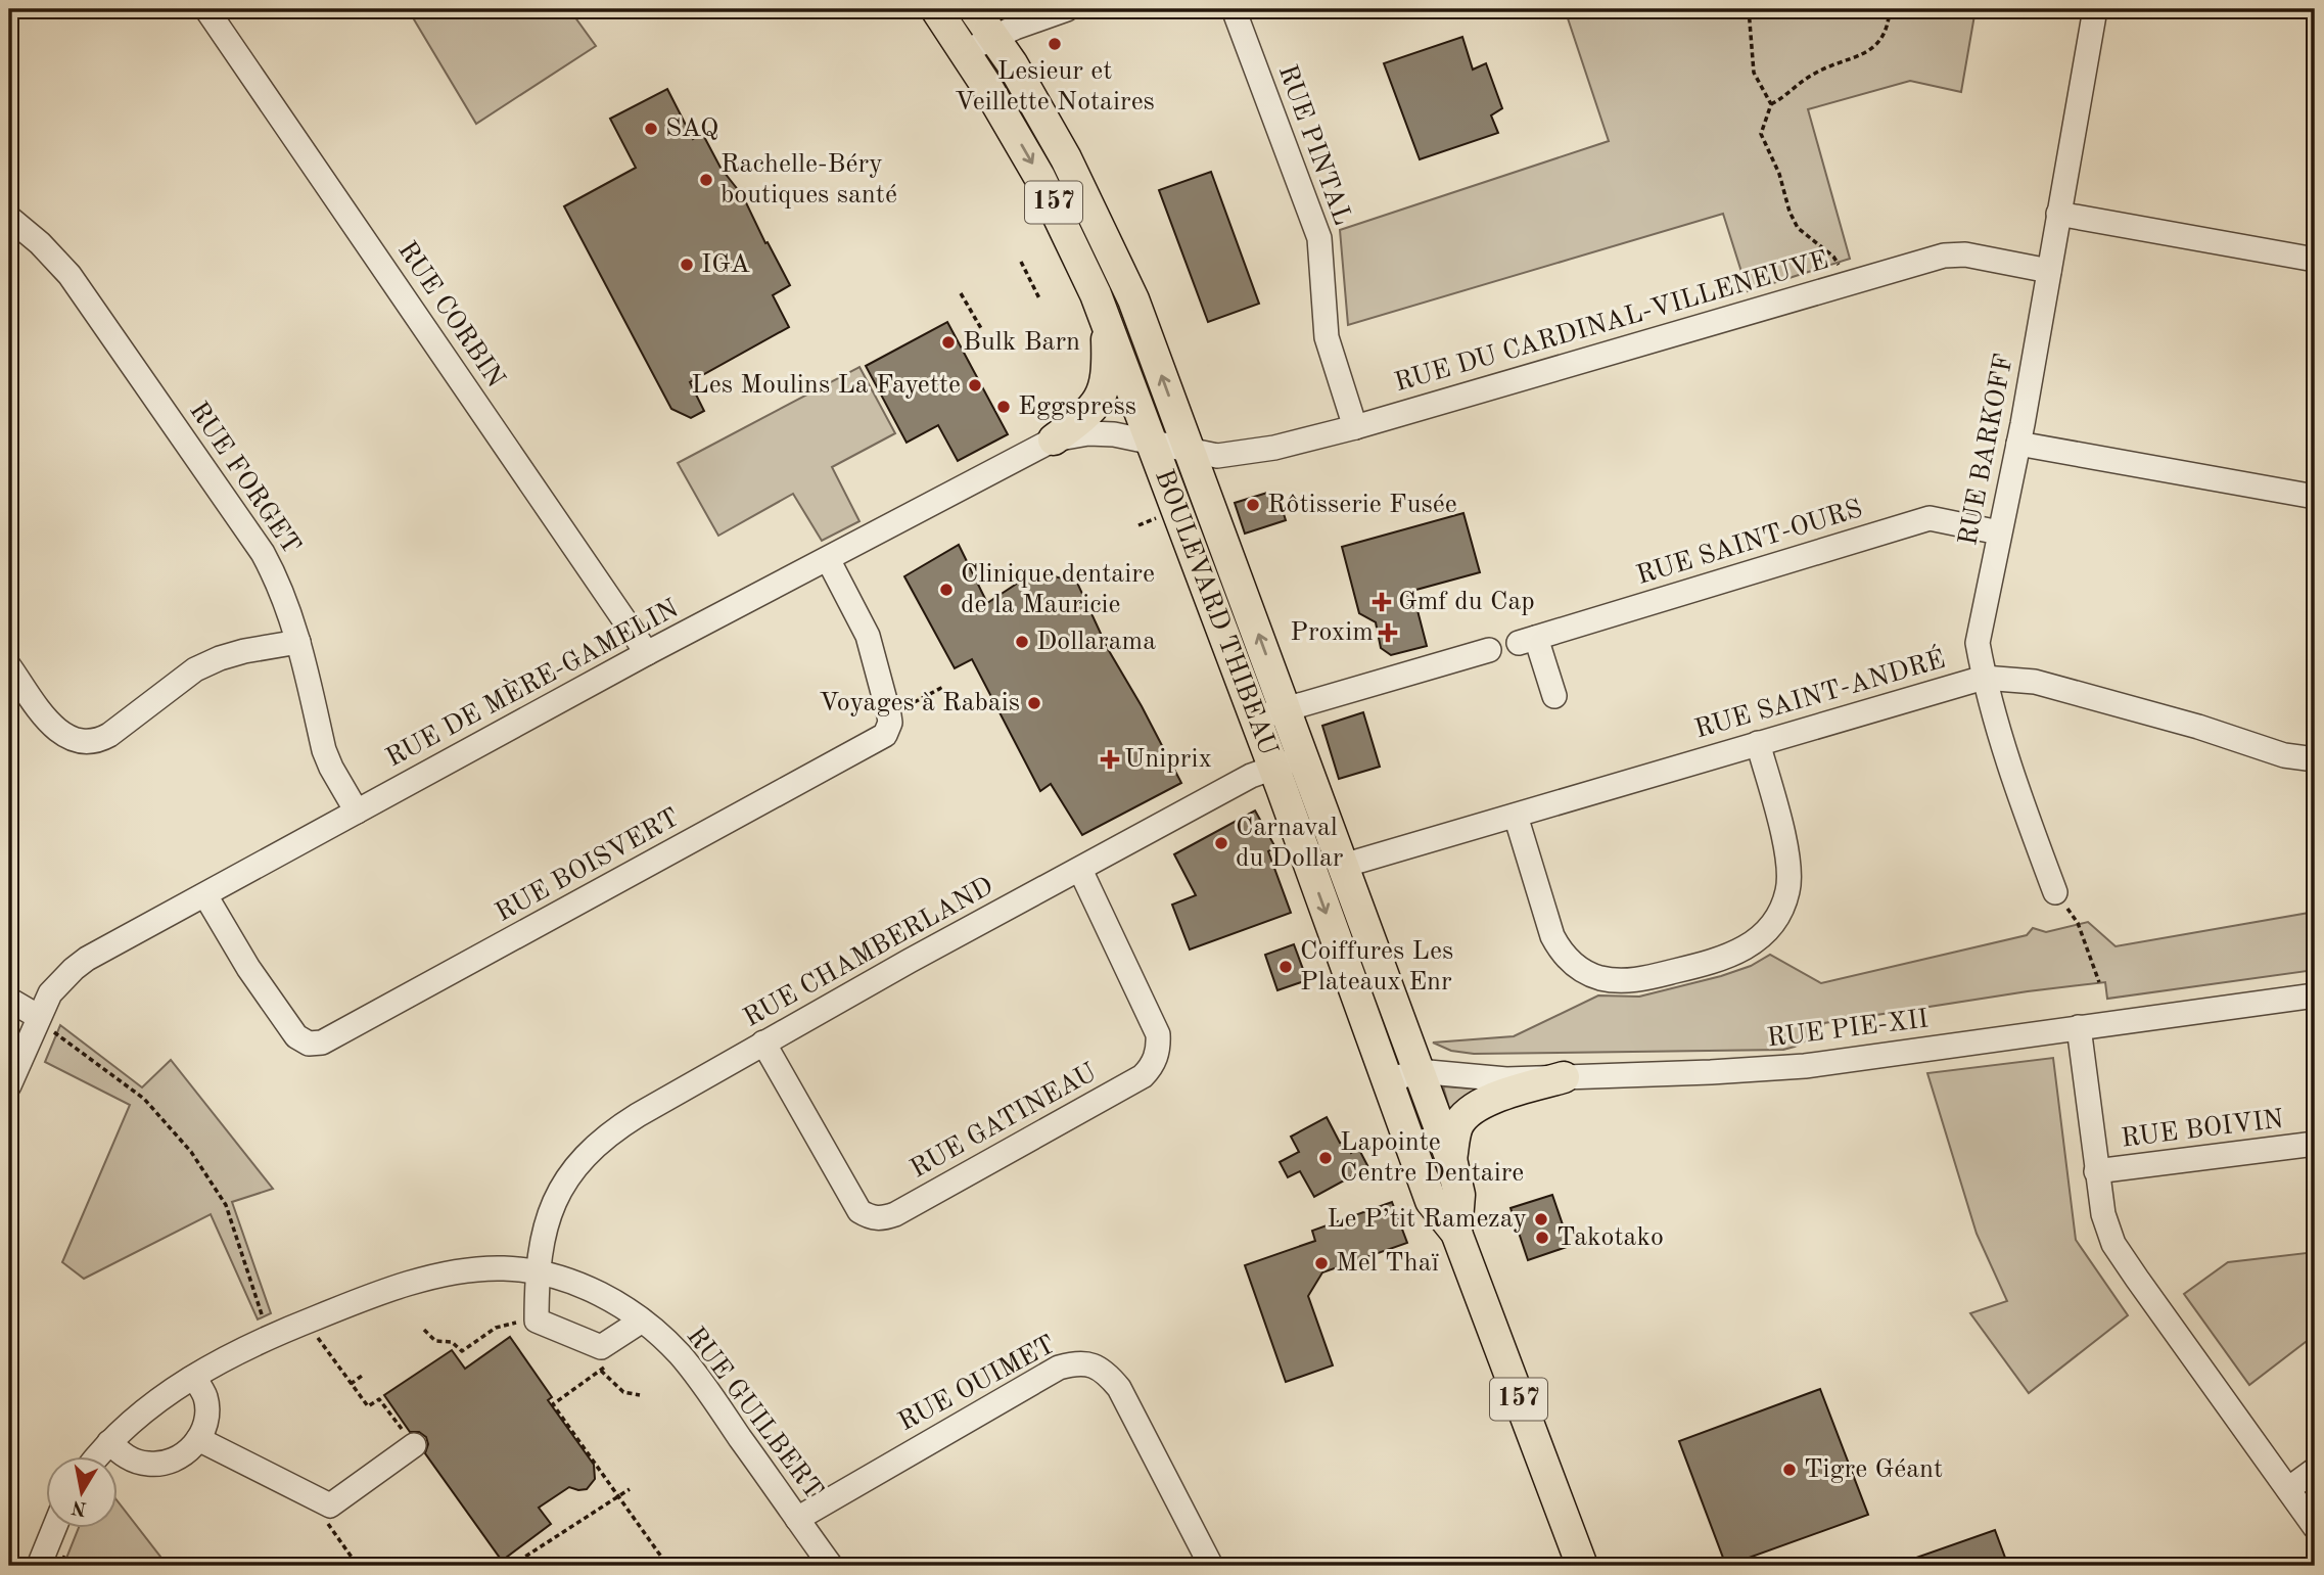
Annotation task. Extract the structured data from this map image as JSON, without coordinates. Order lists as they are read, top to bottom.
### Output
{
  "streets": {
    "main road": ["157", "BOULEVARD THIBEAU"],
    "street": [
      "RUE PINTAL",
      "RUE CORBIN",
      "RUE DU CARDINAL-VILLENEUVE",
      "RUE BARKOFF",
      "RUE FORGET",
      "RUE SAINT-OURS",
      "RUE DE MÈRE-GAMELIN",
      "RUE SAINT-ANDRÉ",
      "RUE BOISVERT",
      "RUE CHAMBERLAND",
      "RUE PIE-XII",
      "RUE GATINEAU",
      "RUE BOIVIN",
      "RUE OUIMET",
      "RUE GUILBERT"
    ]
  },
  "crossings": [
    ["RUE PINTAL", "RUE DU CARDINAL-VILLENEUVE"],
    ["RUE CORBIN", "RUE DE MÈRE-GAMELIN"],
    ["RUE DU CARDINAL-VILLENEUVE", "RUE BARKOFF"],
    ["RUE DU CARDINAL-VILLENEUVE", "BOULEVARD THIBEAU"],
    ["RUE DU CARDINAL-VILLENEUVE", "RUE DE MÈRE-GAMELIN"],
    ["RUE BARKOFF", "RUE SAINT-OURS"],
    ["RUE BARKOFF", "RUE SAINT-ANDRÉ"],
    ["RUE FORGET", "RUE DE MÈRE-GAMELIN"],
    ["BOULEVARD THIBEAU", "RUE DE MÈRE-GAMELIN"],
    ["BOULEVARD THIBEAU", "RUE SAINT-ANDRÉ"],
    ["BOULEVARD THIBEAU", "RUE CHAMBERLAND"],
    ["BOULEVARD THIBEAU", "RUE PIE-XII"],
    ["RUE DE MÈRE-GAMELIN", "RUE BOISVERT"],
    ["RUE CHAMBERLAND", "RUE GATINEAU"],
    ["RUE CHAMBERLAND", "RUE GUILBERT"],
    ["RUE OUIMET", "RUE GUILBERT"]
  ],
  "places": {
    "other": [
      "Lesieur et Veillette Notaires",
      "SAQ",
      "Rachelle-Béry boutiques santé",
      "IGA",
      "Bulk Barn",
      "Les Moulins La Fayette",
      "Eggspress",
      "Rôtisserie Fusée",
      "Clinique dentaire de la Mauricie",
      "Dollarama",
      "Voyages à Rabais",
      "Carnaval du Dollar",
      "Coiffures Les Plateaux Enr",
      "Lapointe Centre Dentaire",
      "Le P’tit Ramezay",
      "Takotako",
      "Mel Thaï",
      "Tigre Géant"
    ],
    "health": ["Gmf du Cap", "Proxim", "Uniprix"]
  },
  "north": "bottom"
}
